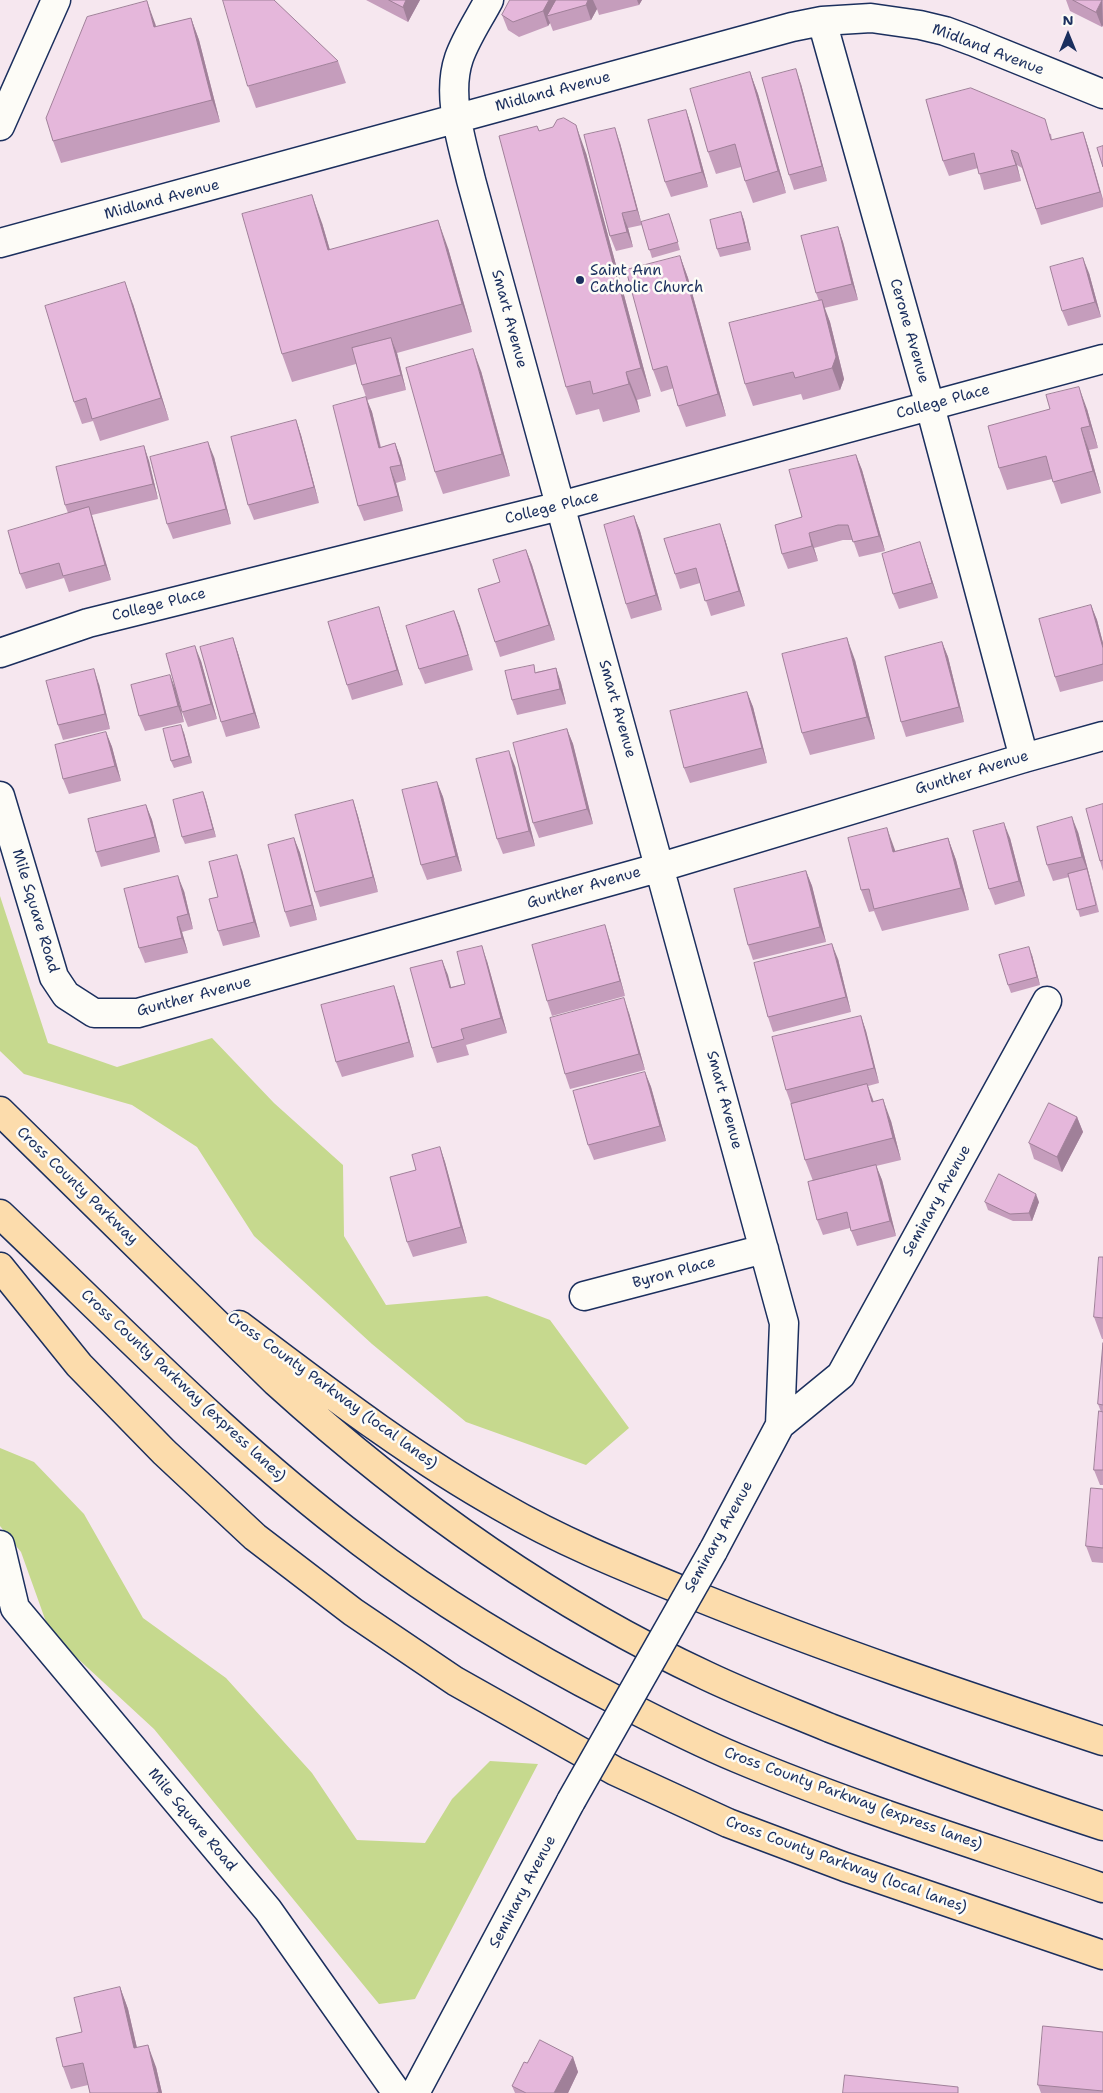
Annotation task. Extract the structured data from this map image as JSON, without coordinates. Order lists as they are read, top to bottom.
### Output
{
  "streets": {
    "highway": ["Cross County Parkway", "Cross County Parkway (express lanes)", "Cross County Parkway (local lanes)"],
    "street": [
      "Midland Avenue",
      "Smart Avenue",
      "Cerone Avenue",
      "College Place",
      "Gunther Avenue",
      "Mile Square Road",
      "Seminary Avenue",
      "Byron Place"
    ]
  },
  "crossings": [
    ["Midland Avenue", "Smart Avenue"],
    ["Midland Avenue", "Cerone Avenue"],
    ["Smart Avenue", "College Place"],
    ["Smart Avenue", "Gunther Avenue"],
    ["Smart Avenue", "Seminary Avenue"],
    ["Smart Avenue", "Byron Place"],
    ["Cerone Avenue", "College Place"],
    ["Cerone Avenue", "Gunther Avenue"],
    ["Gunther Avenue", "Mile Square Road"],
    ["Cross County Parkway", "Cross County Parkway (local lanes)"]
  ],
  "places": ["Saint Ann Catholic Church"],
  "north": "top"
}
